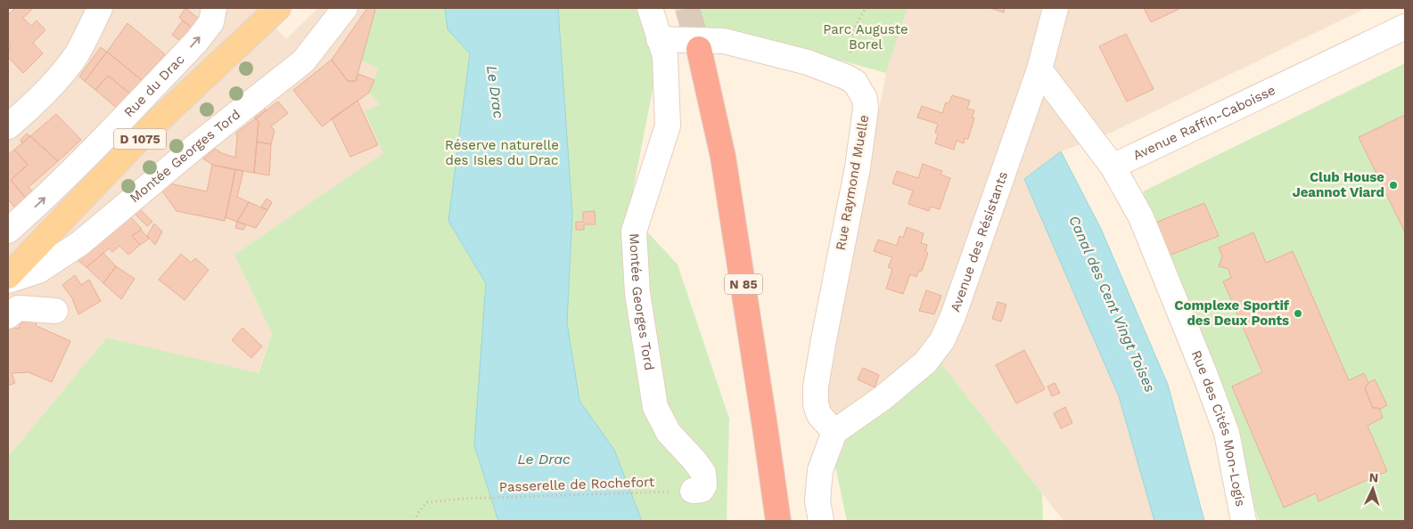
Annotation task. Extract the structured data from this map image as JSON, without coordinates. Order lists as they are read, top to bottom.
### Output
{
  "streets": {
    "highway": ["N 85"],
    "main road": ["D 1075"],
    "street": [
      "Rue du Drac",
      "Avenue Raffin-Caboisse",
      "Montée Georges Tord",
      "Rue Raymond Muelle",
      "Avenue des Résistants",
      "Rue des Cités Mon-Logis"
    ],
    "path": ["Passerelle de Rochefort"]
  },
  "crossings": [
    ["Avenue Raffin-Caboisse", "Rue des Cités Mon-Logis"],
    ["Montée Georges Tord", "Rue Raymond Muelle"],
    ["Montée Georges Tord", "Passerelle de Rochefort"],
    ["Rue Raymond Muelle", "Avenue des Résistants"]
  ],
  "water": ["Le Drac", "Canal des Cent Vingt Toises"],
  "parks": ["Parc Auguste Borel", "Réserve naturelle des Isles du Drac"],
  "places": ["Club House Jeannot Viard", "Complexe Sportif des Deux Ponts"],
  "north": "top"
}
